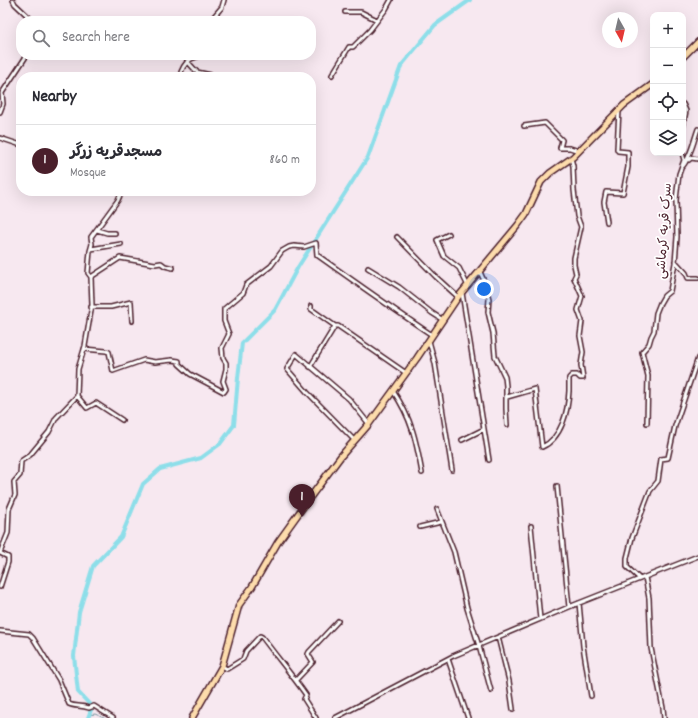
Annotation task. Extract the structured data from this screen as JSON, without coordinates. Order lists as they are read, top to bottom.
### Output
{
  "streets": {
    "street": ["سرک قریه کرماشی"]
  },
  "north": "bottom",
  "page": {
    "map_buttons": ["+", "−"],
    "search": "Search here",
    "heading": "Nearby",
    "list": [
      {
        "mark": "1",
        "name": "مسجدقریه زرگر",
        "note": "Mosque",
        "value": "860 m"
      }
    ],
    "pins": "1"
  }
}
